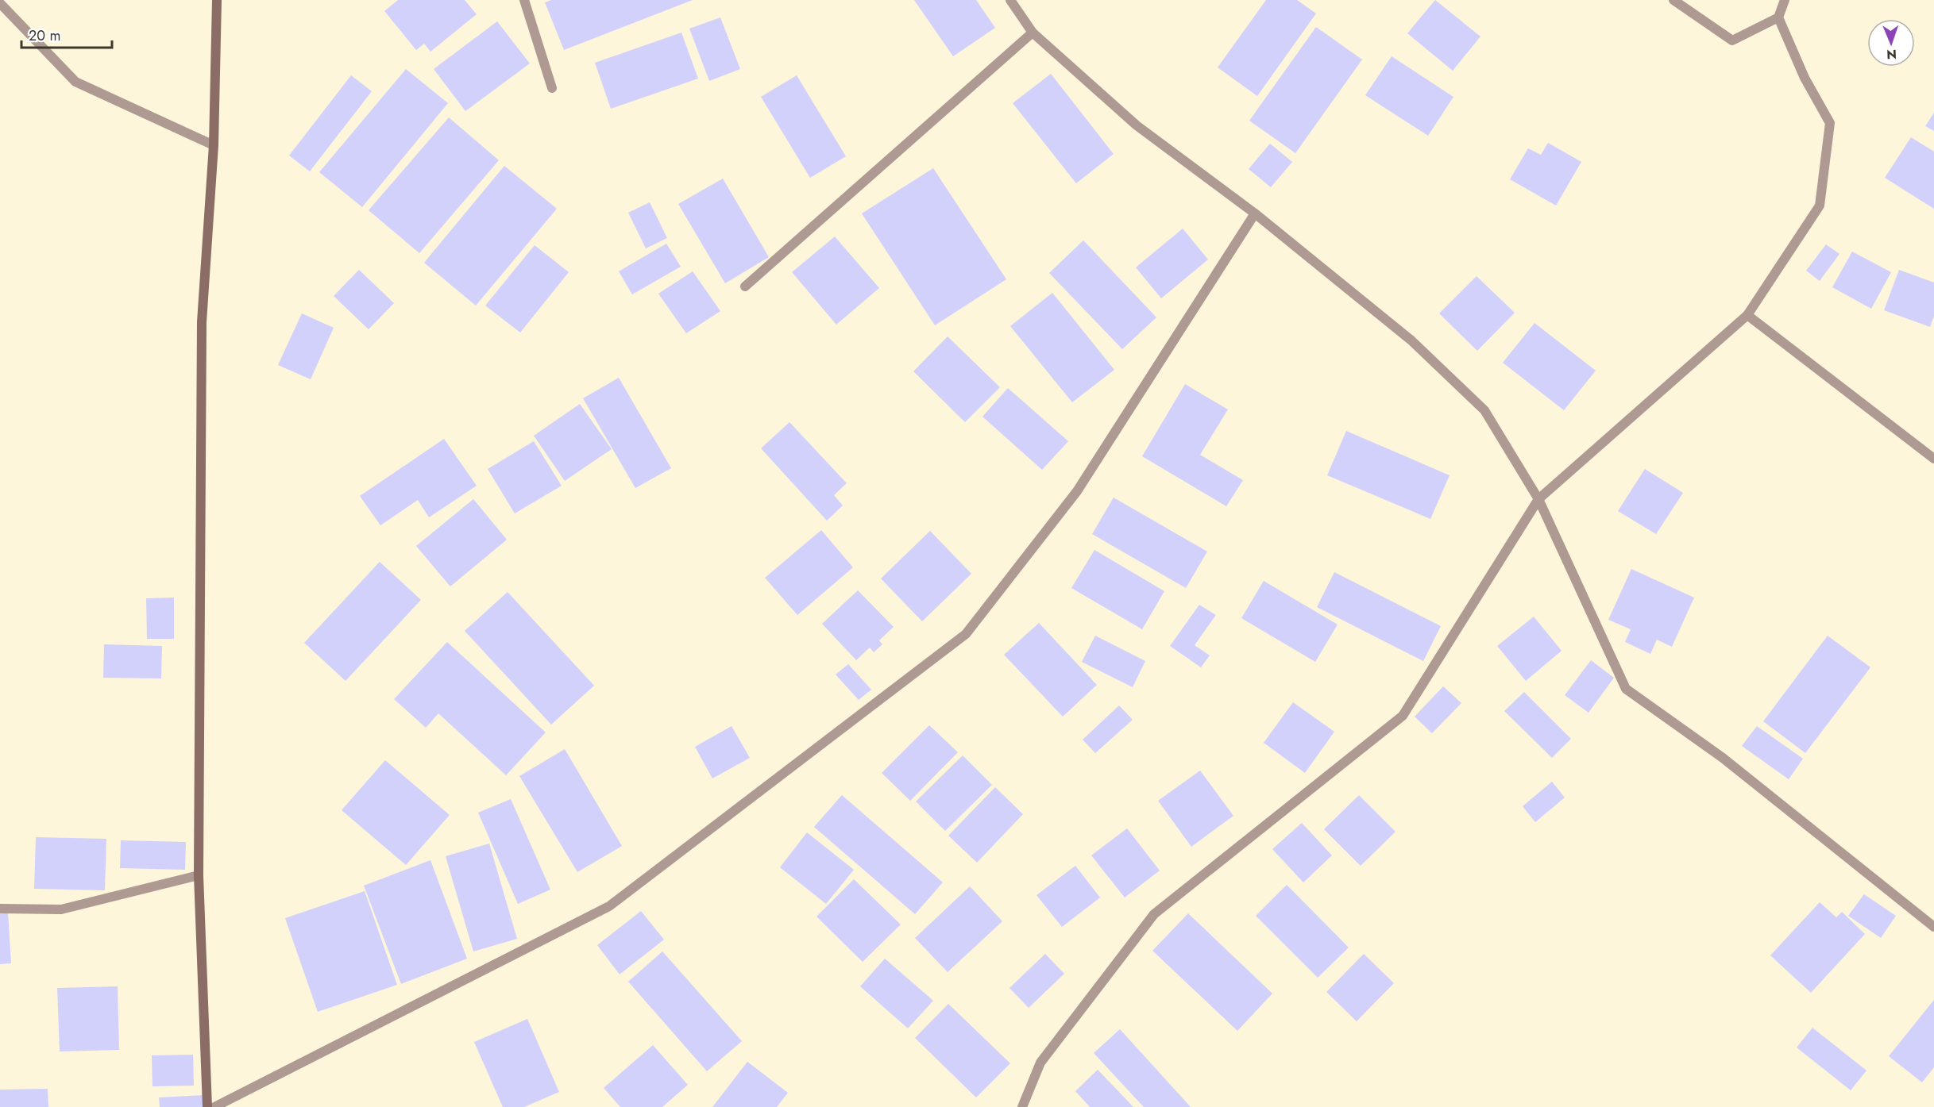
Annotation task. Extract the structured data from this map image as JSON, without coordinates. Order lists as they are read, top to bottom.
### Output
{
  "scale_bar": "20 m",
  "north": "bottom"
}
